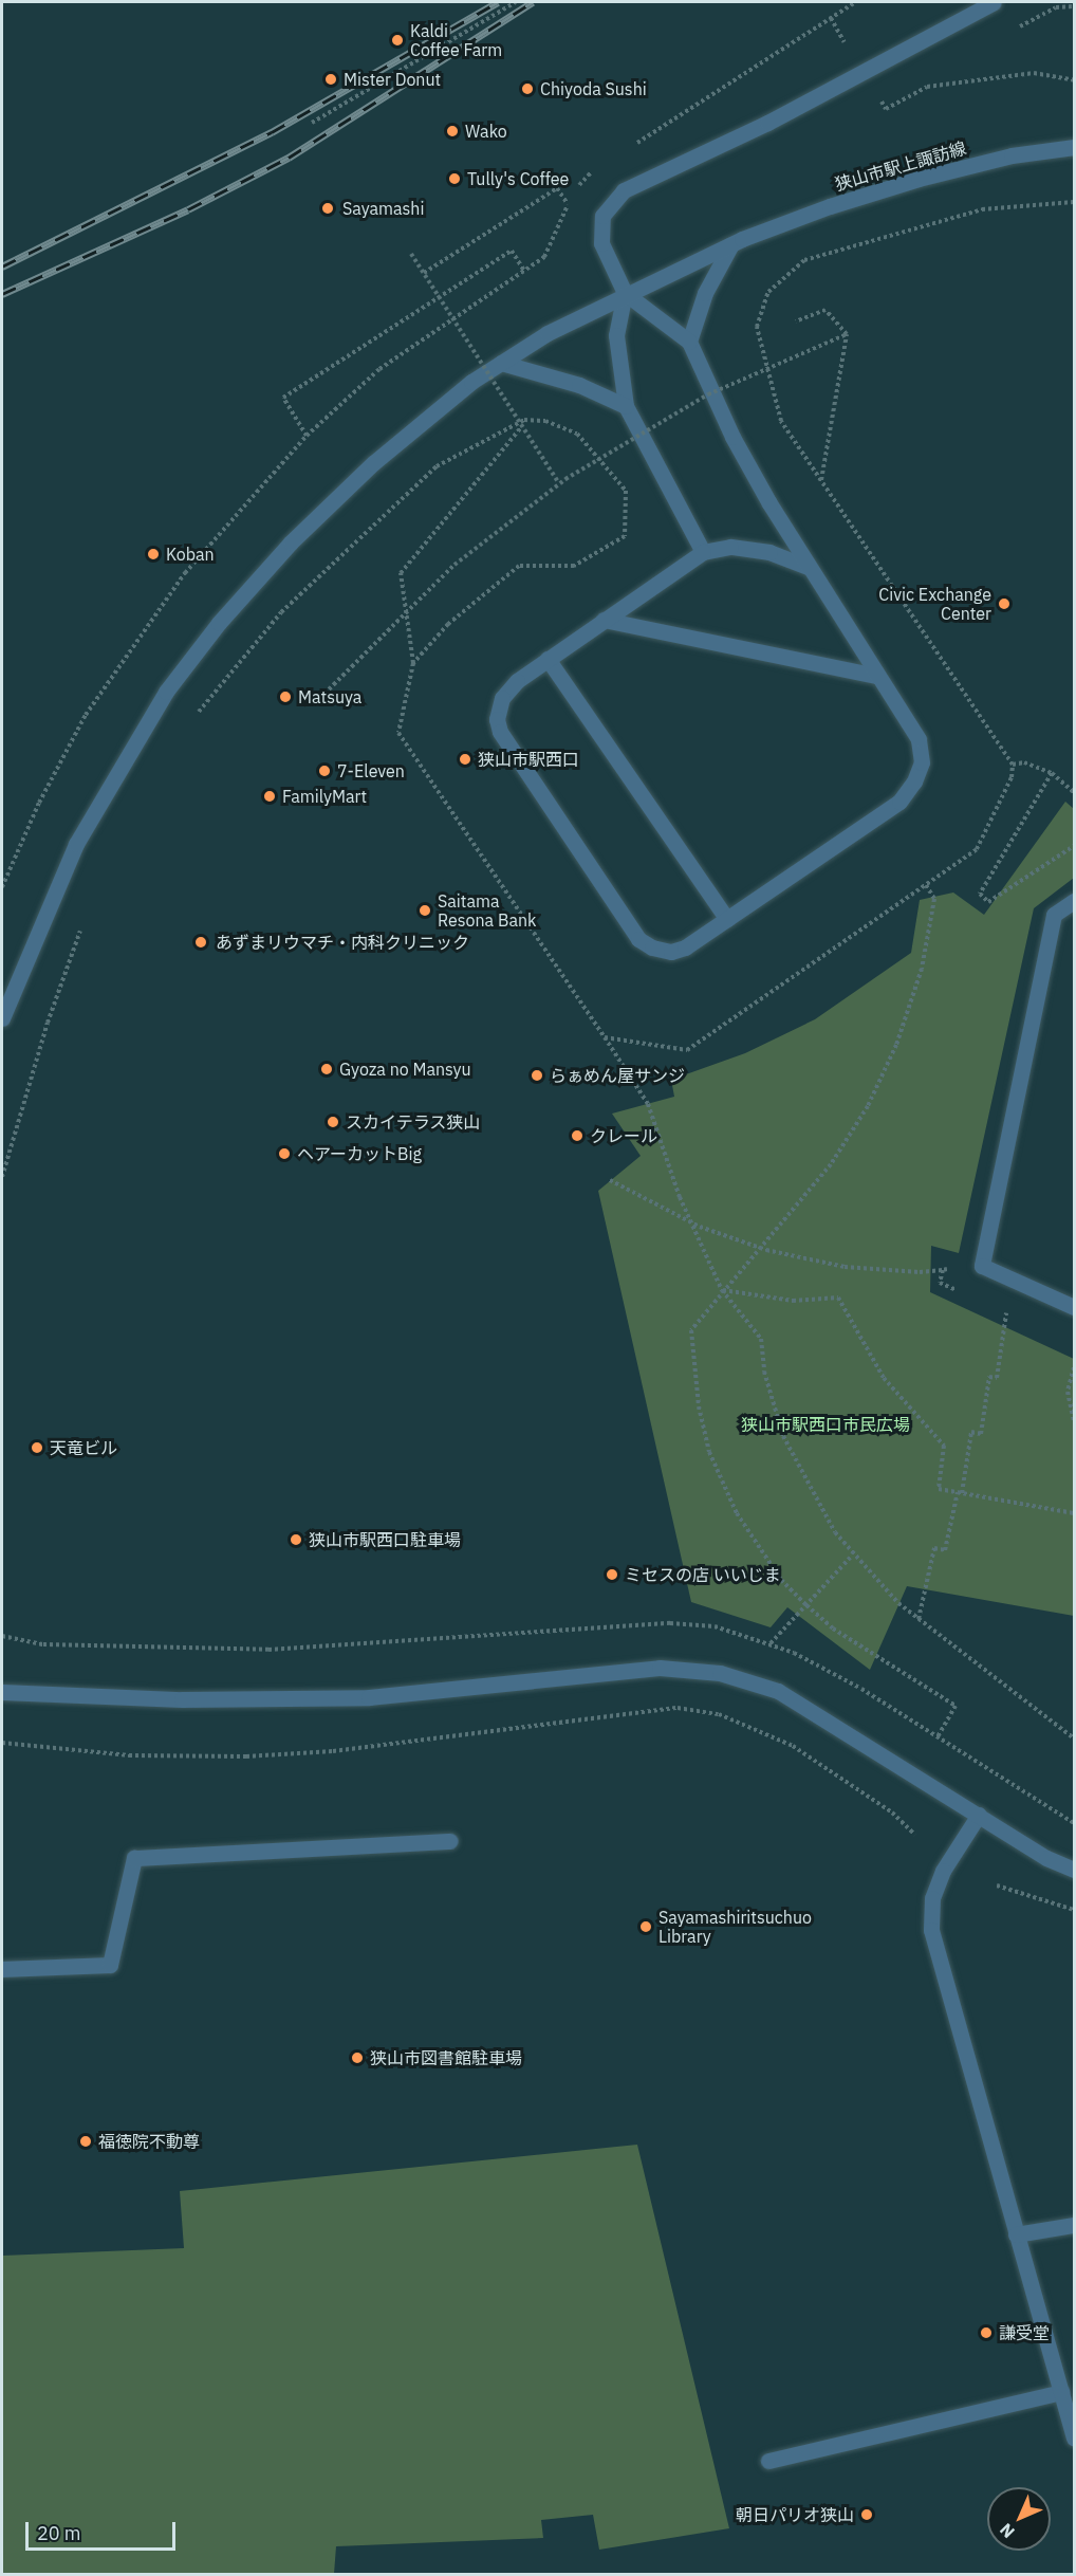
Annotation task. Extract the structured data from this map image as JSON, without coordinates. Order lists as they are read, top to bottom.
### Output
{
  "streets": {
    "street": ["狭山市駅上諏訪線"]
  },
  "parks": ["狭山市駅西口市民広場"],
  "places": [
    "Kaldi Coffee Farm",
    "Mister Donut",
    "Chiyoda Sushi",
    "Wako",
    "Tully's Coffee",
    "Sayamashi",
    "Koban",
    "Civic Exchange Center",
    "Matsuya",
    "狭山市駅西口",
    "7-Eleven",
    "FamilyMart",
    "Saitama Resona Bank",
    "あずまリウマチ・内科クリニック",
    "Gyoza no Mansyu",
    "らぁめん屋サンジ",
    "スカイテラス狭山",
    "クレール",
    "ヘアーカットBig",
    "天竜ビル",
    "狭山市駅西口駐車場",
    "ミセスの店 いいじま",
    "Sayamashiritsuchuo Library",
    "狭山市図書館駐車場",
    "福徳院不動尊",
    "謙受堂",
    "朝日パリオ狭山"
  ],
  "scale_bar": "20 m",
  "north": "bottom left"
}
